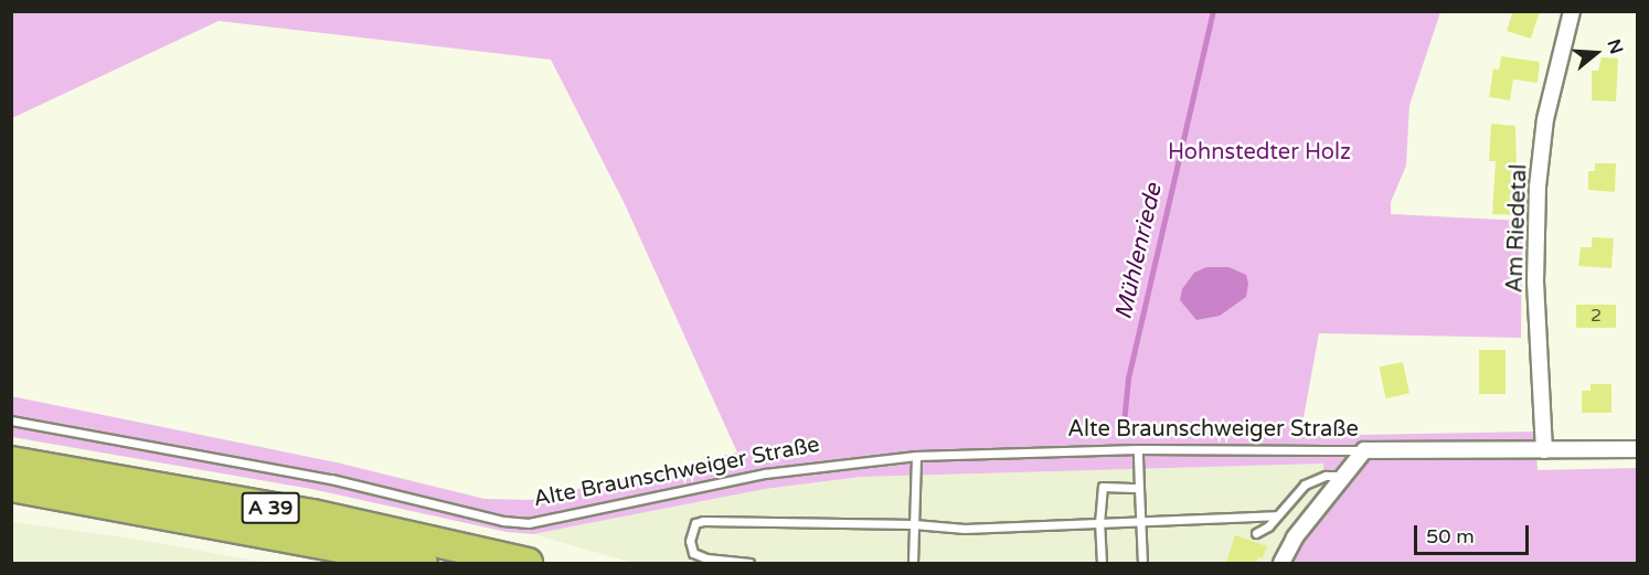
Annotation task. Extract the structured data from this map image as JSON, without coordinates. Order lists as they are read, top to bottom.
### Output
{
  "streets": {
    "highway": ["A 39"],
    "street": ["Am Riedetal", "Alte Braunschweiger Straße"]
  },
  "crossings": [
    ["Am Riedetal", "Alte Braunschweiger Straße"]
  ],
  "water": ["Mühlenriede"],
  "parks": ["Hohnstedter Holz"],
  "house_numbers": ["2"],
  "scale_bar": "50 m",
  "north": "right"
}
